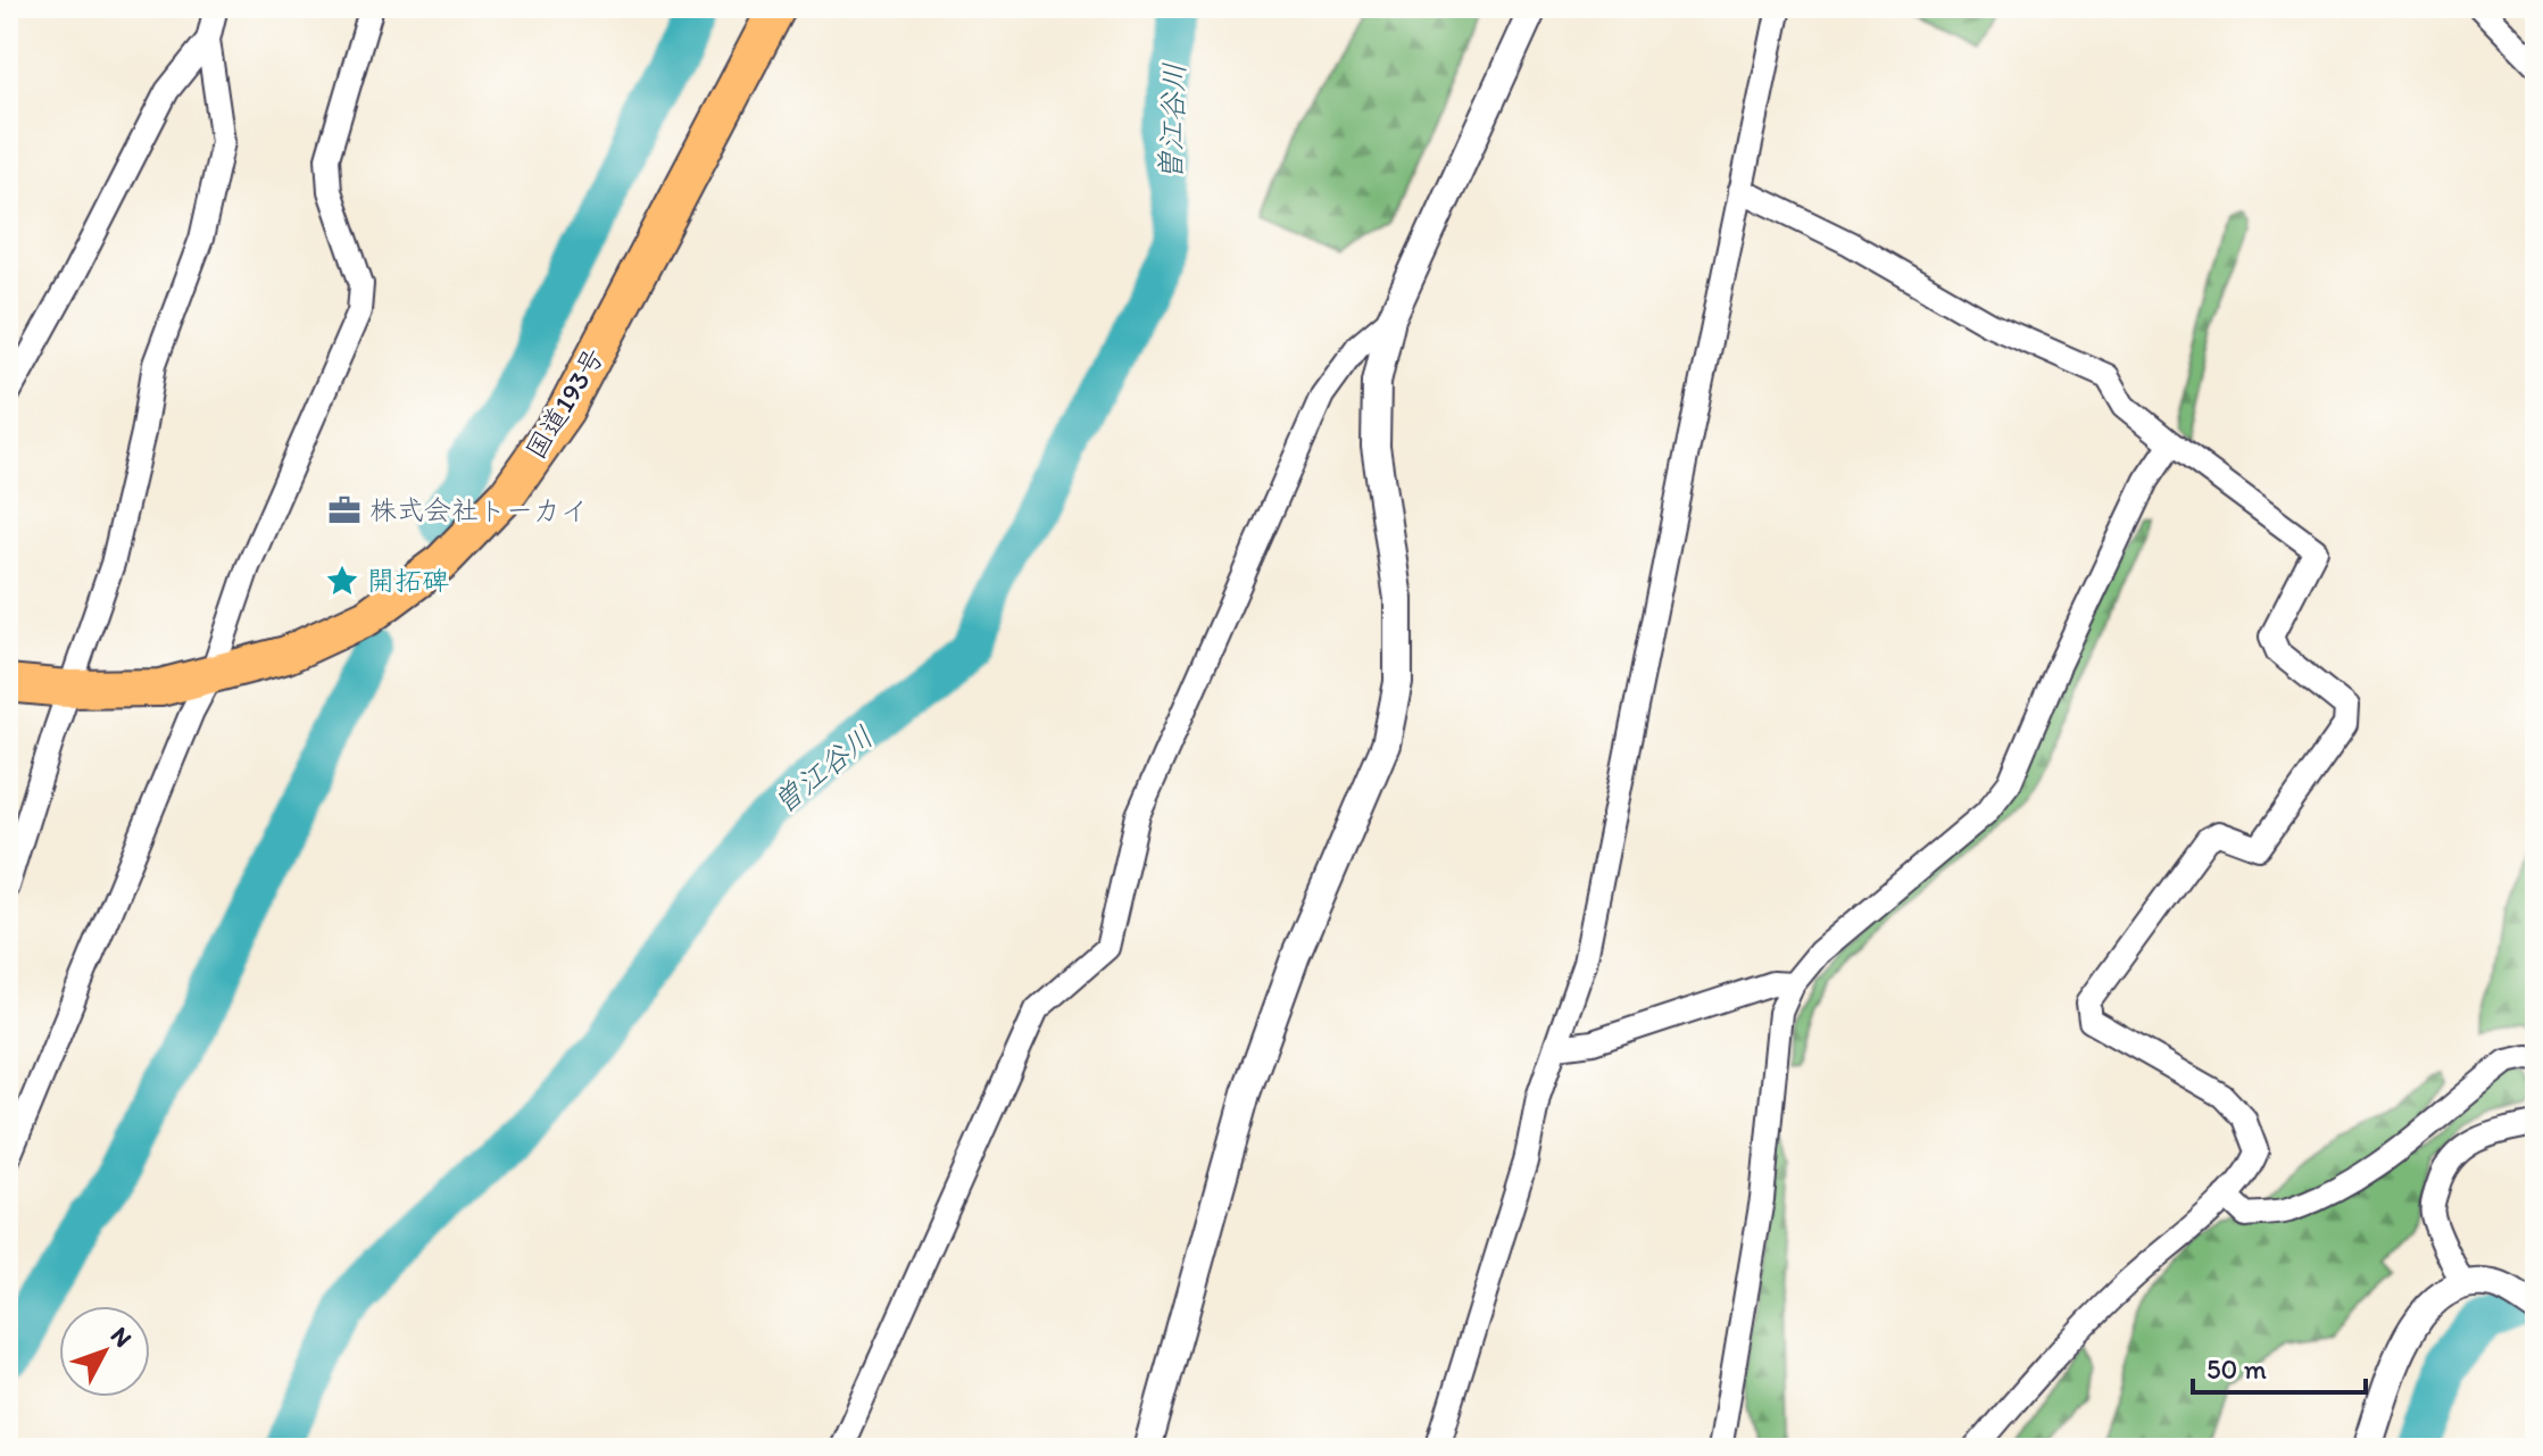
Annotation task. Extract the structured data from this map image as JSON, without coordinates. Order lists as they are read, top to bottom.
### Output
{
  "streets": {
    "highway": ["国道193号"]
  },
  "water": ["曽江谷川"],
  "places": {
    "office": ["株式会社トーカイ"],
    "place": ["開拓碑"]
  },
  "scale_bar": "50 m",
  "north": "top right"
}
